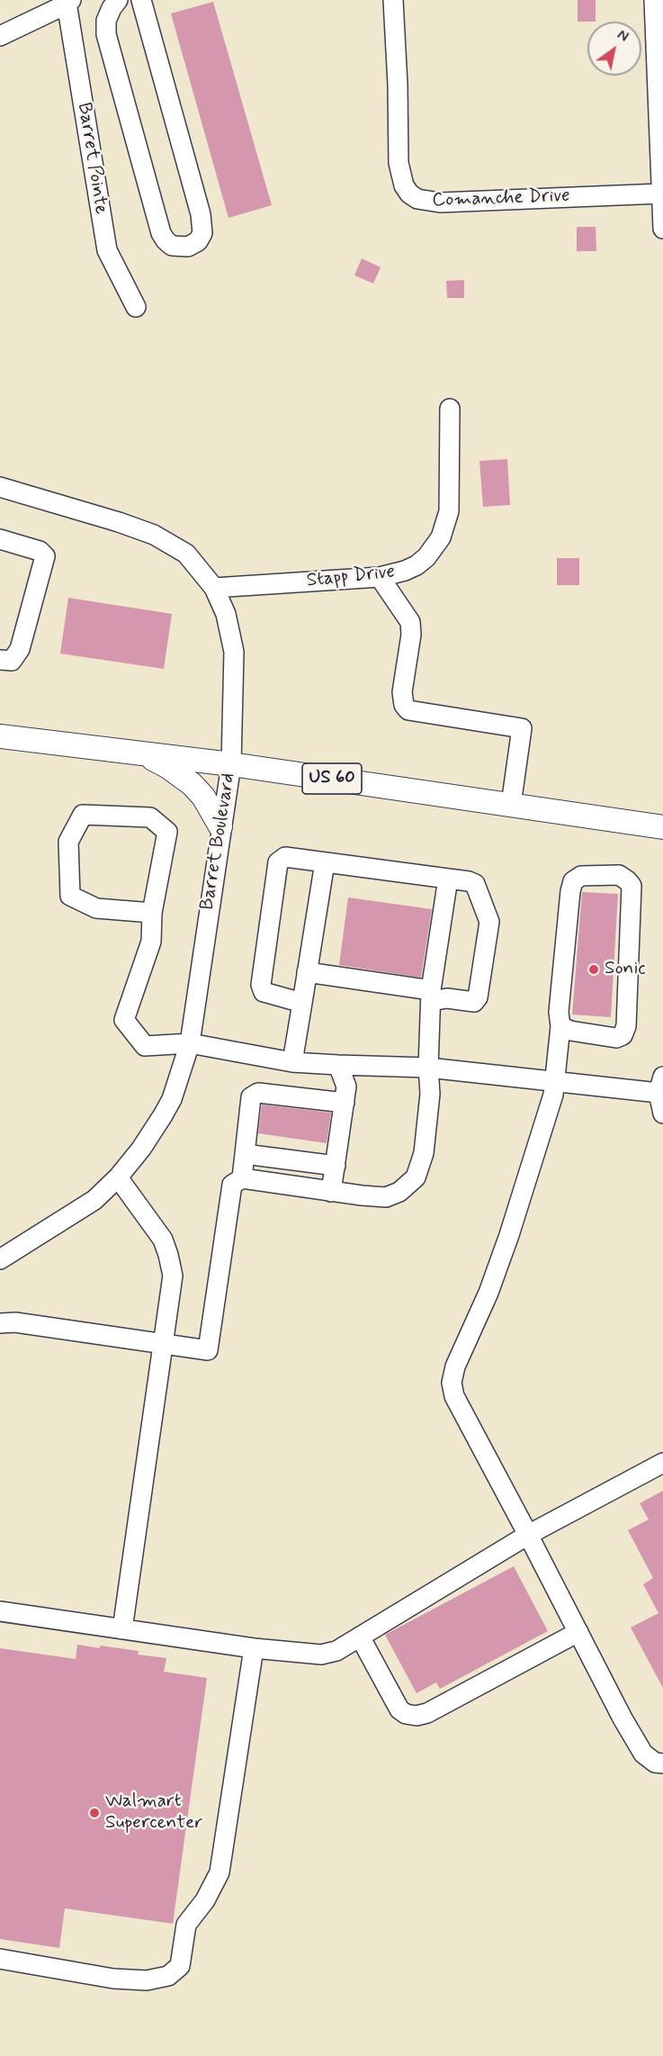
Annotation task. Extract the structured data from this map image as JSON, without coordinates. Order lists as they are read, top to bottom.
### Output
{
  "streets": {
    "main road": ["US 60"],
    "street": [
      "Barret Pointe",
      "Comanche Drive",
      "Stapp Drive",
      "Barret Boulevard"
    ]
  },
  "crossings": [
    ["Stapp Drive", "Barret Boulevard"],
    ["US 60", "Barret Boulevard"]
  ],
  "places": ["Sonic", "Walmart Supercenter"],
  "north": "top right"
}
